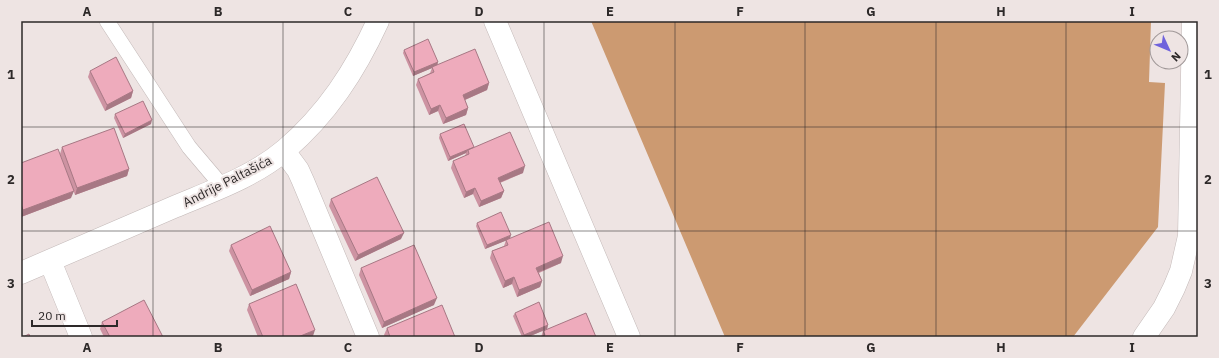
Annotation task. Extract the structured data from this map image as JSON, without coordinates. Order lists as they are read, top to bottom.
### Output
{
  "streets": {
    "street": ["Andrije Paltašića"]
  },
  "scale_bar": "20 m",
  "north": "bottom right",
  "grid": {
    "columns": [
      "A",
      "B",
      "C",
      "D",
      "E",
      "F",
      "G",
      "H",
      "I"
    ],
    "rows": ["1", "2", "3"]
  }
}
